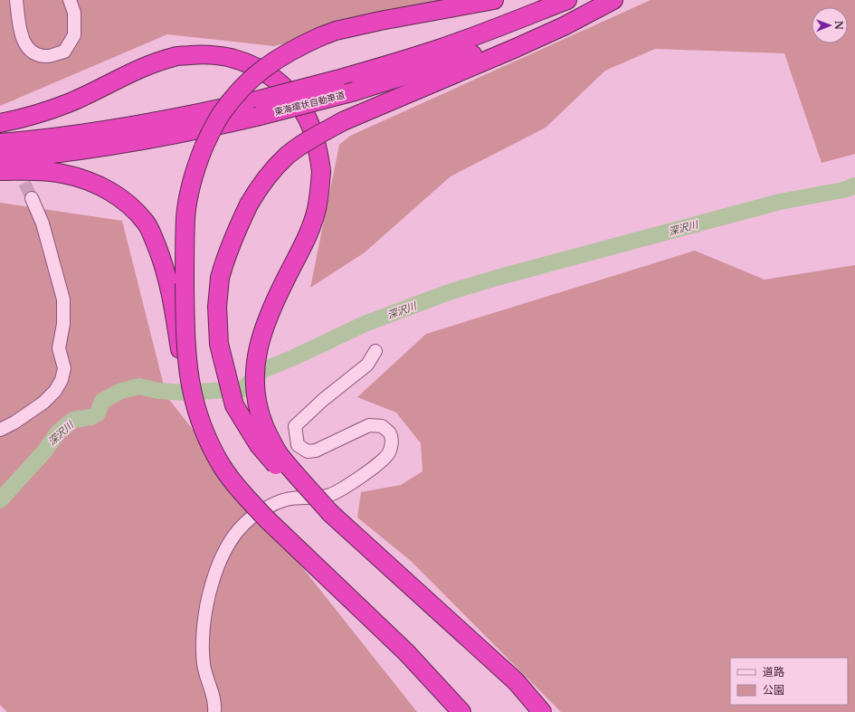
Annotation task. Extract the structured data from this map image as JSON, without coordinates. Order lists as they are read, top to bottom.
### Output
{
  "streets": {
    "highway": ["東海環状自動車道"]
  },
  "water": ["深沢川"],
  "legend": ["道路", "公園"],
  "north": "right"
}
